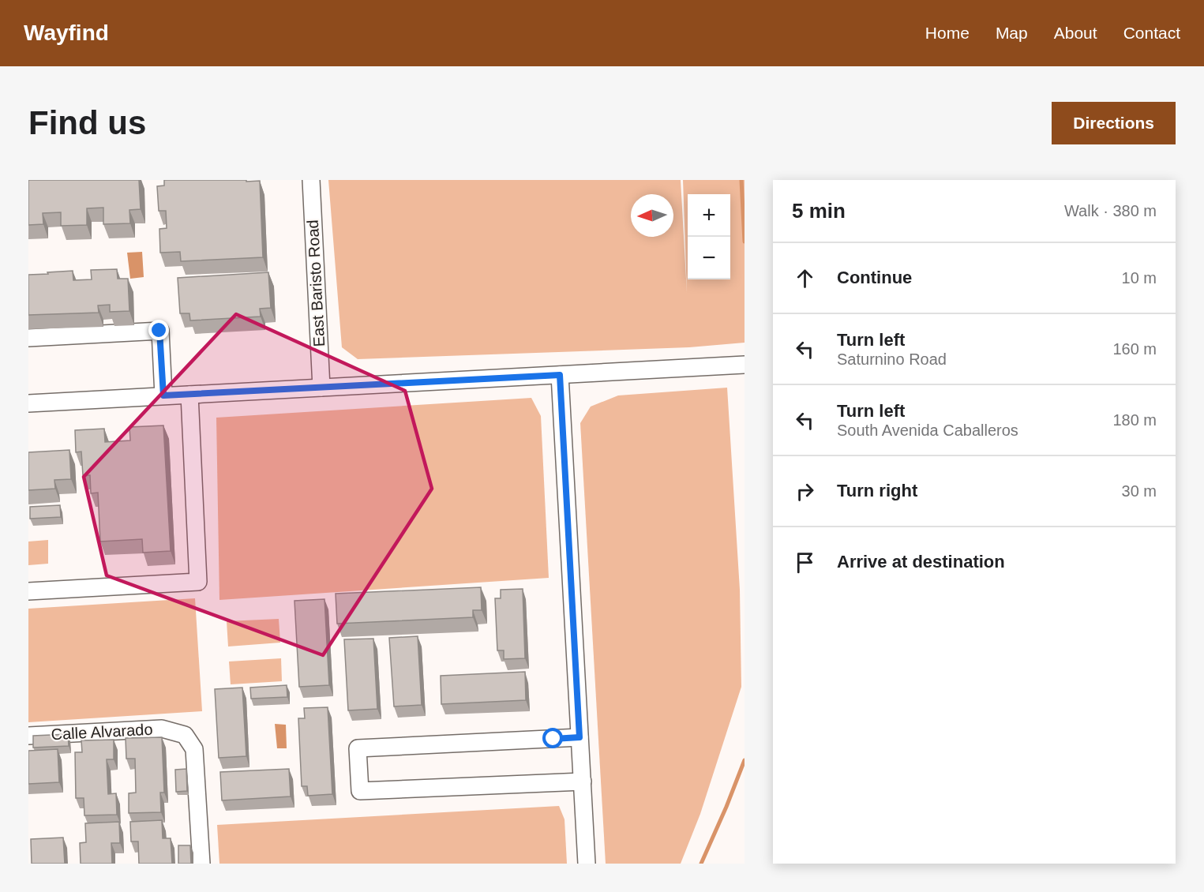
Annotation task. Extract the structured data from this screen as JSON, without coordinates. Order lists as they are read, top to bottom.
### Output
{
  "streets": {
    "street": ["East Baristo Road", "Calle Alvarado"]
  },
  "north": "left",
  "page": {
    "header": "Wayfind",
    "nav": [
      "Home",
      "Map",
      "About",
      "Contact"
    ],
    "buttons": "Directions",
    "title": "Find us",
    "heading": ["5 min", "Walk · 380 m"],
    "map_buttons": ["+", "−"],
    "list": [
      ["Continue", "10 m"],
      ["Turn left", "Saturnino Road", "160 m"],
      ["Turn left", "South Avenida Caballeros", "180 m"],
      ["Turn right", "30 m"],
      "Arrive at destination"
    ]
  }
}
